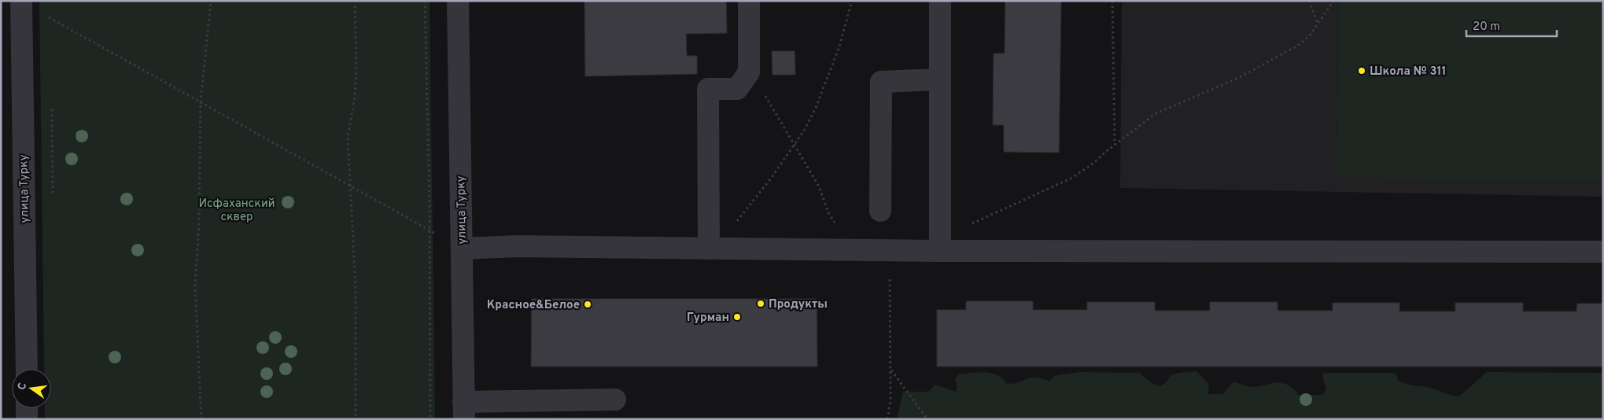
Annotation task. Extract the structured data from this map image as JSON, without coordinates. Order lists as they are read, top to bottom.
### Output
{
  "streets": {
    "street": ["улица Турку"]
  },
  "parks": ["Исфаханский сквер"],
  "places": [
    "Школа № 311",
    "Продукты",
    "Красное&Белое",
    "Гурман"
  ],
  "scale_bar": "20 m",
  "north": "left"
}
